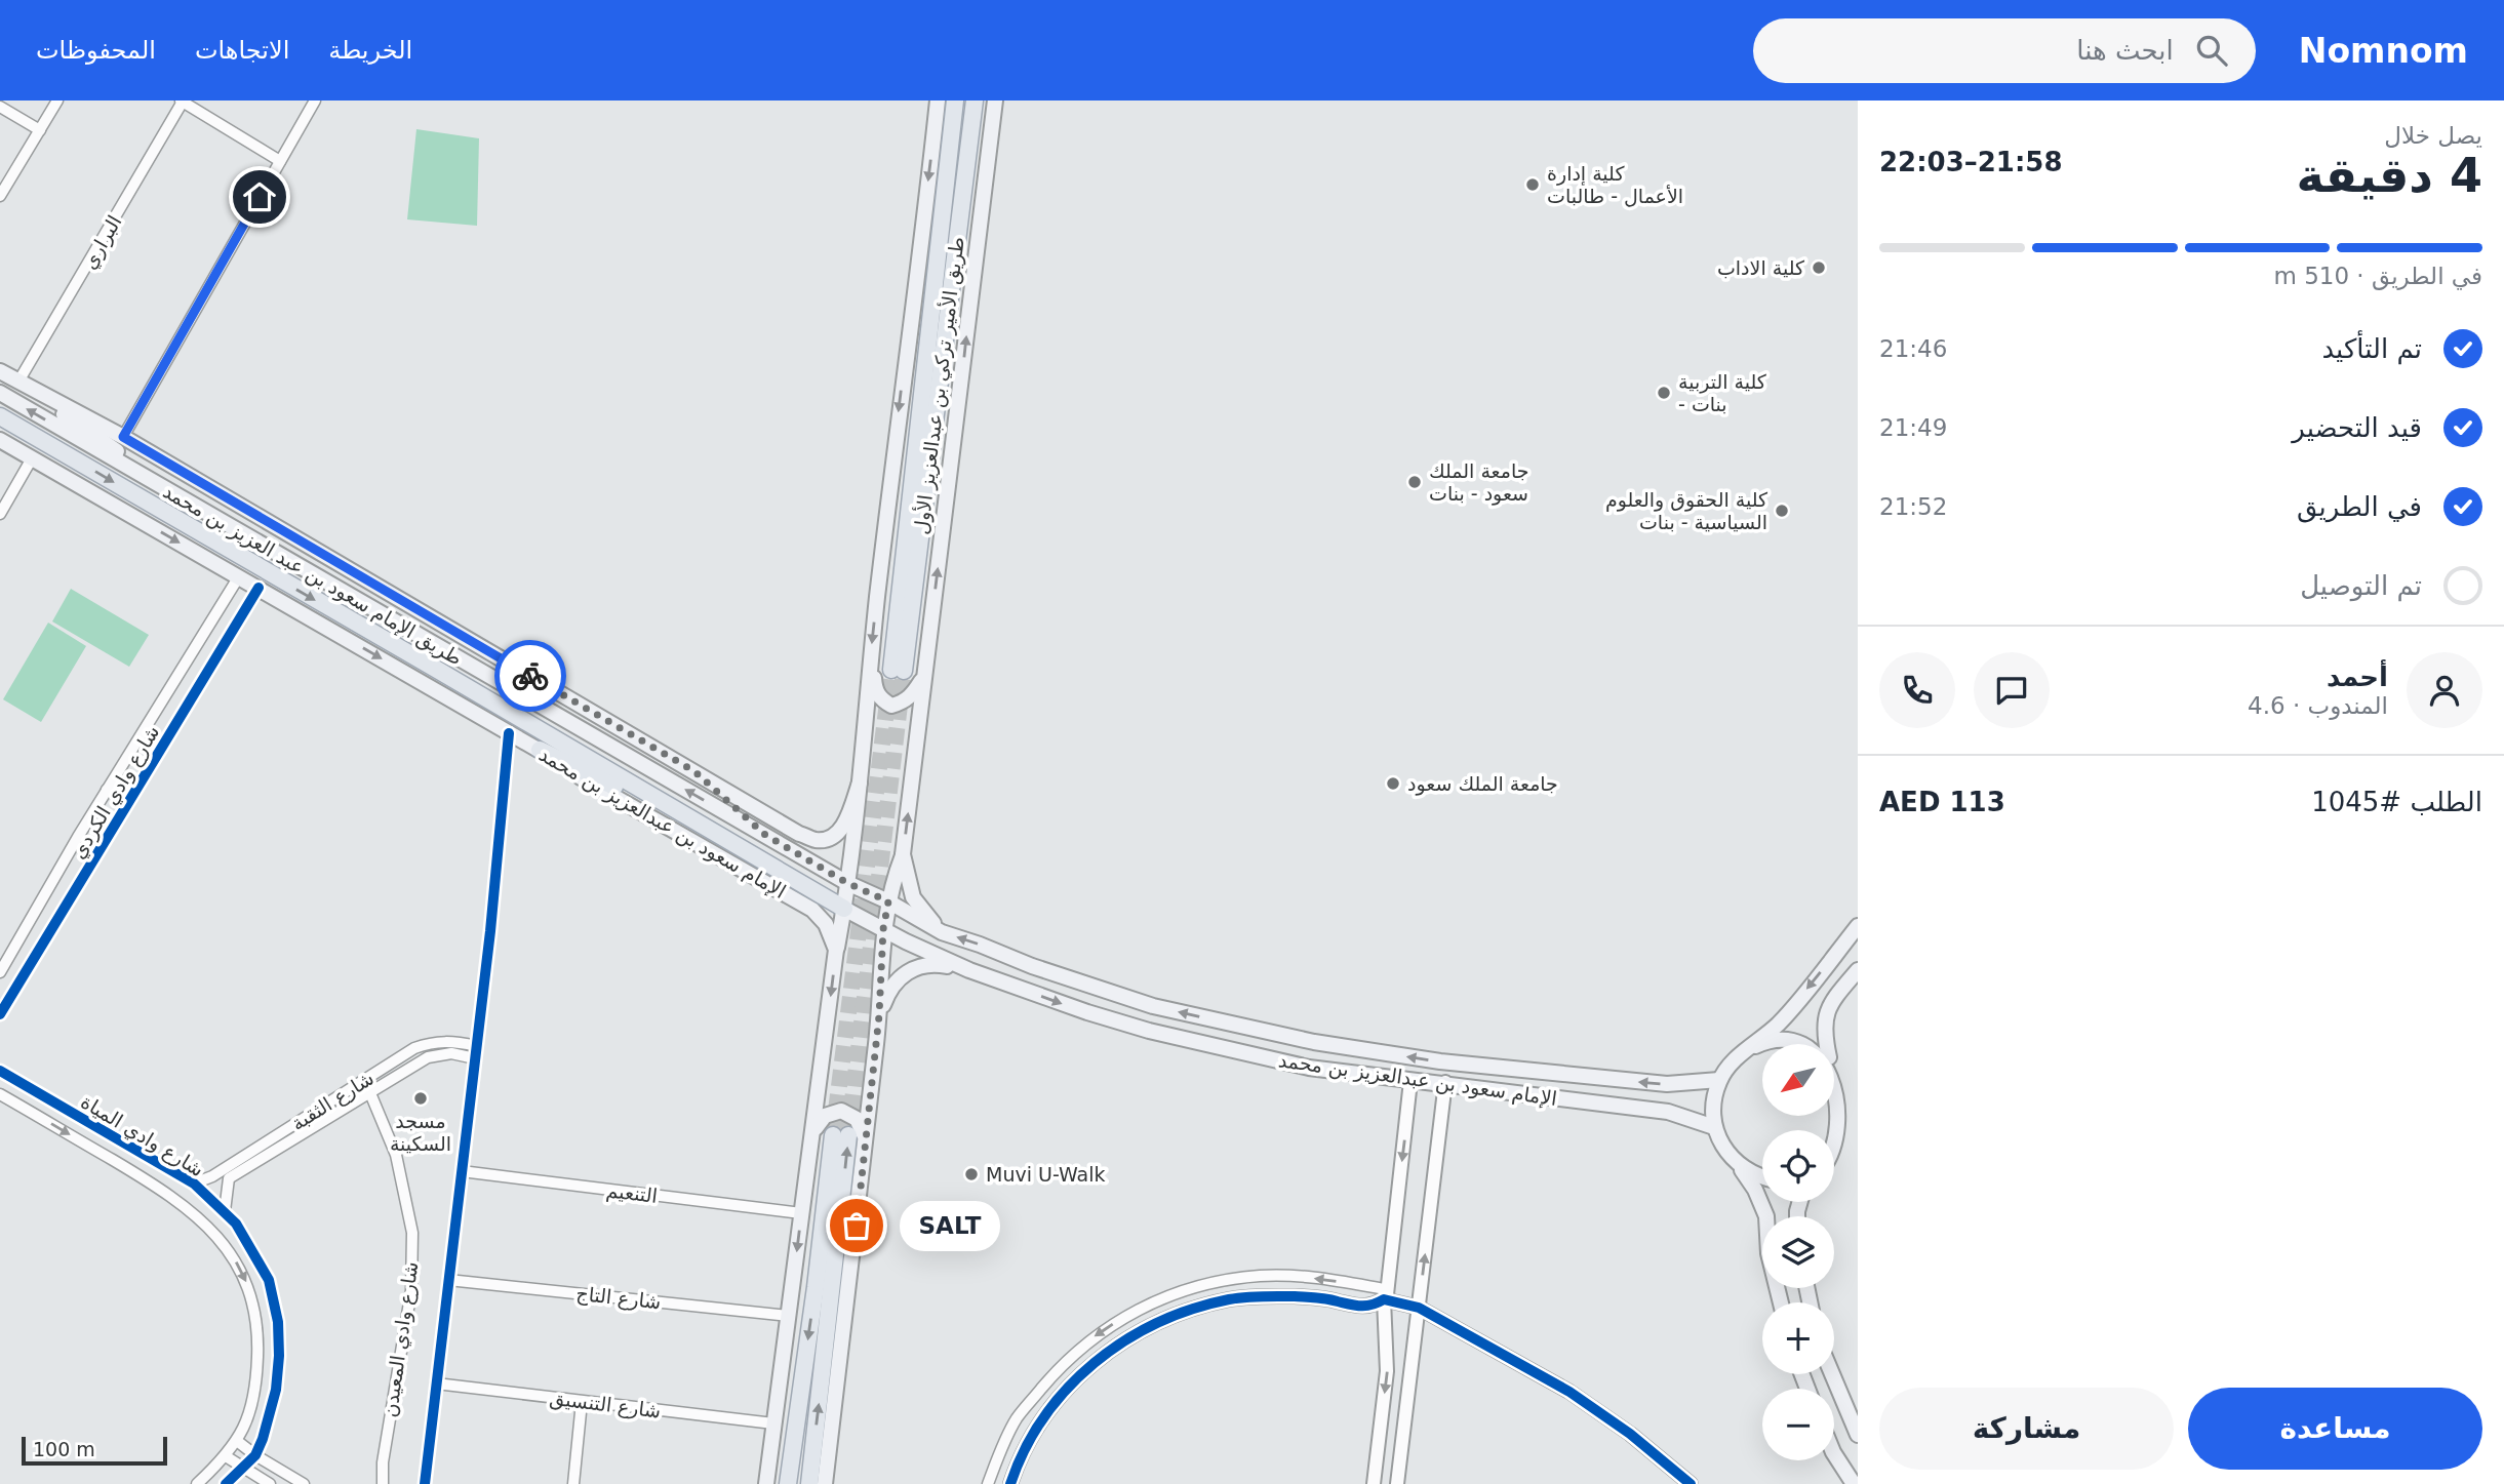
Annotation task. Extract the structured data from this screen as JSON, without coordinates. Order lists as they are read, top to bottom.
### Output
{
  "streets": {
    "main road": ["طريق الأمير تركي بن عبدالعزيز الأول", "طريق الإمام سعود بن عبد العزيز بن محمد", "الإمام سعود بن عبدالعزيز بن محمد"],
    "street": [
      "البراري",
      "شارع وادي الكردي",
      "شارع الثقبة",
      "شارع وادي المياة",
      "التنعيم",
      "شارع التاج",
      "شارع وادي المعيدن",
      "شارع التنسيق"
    ]
  },
  "crossings": [
    ["طريق الإمام سعود بن عبد العزيز بن محمد", "الإمام سعود بن عبدالعزيز بن محمد"],
    ["شارع وادي الكردي", "الإمام سعود بن عبدالعزيز بن محمد"],
    ["شارع الثقبة", "شارع وادي المياة"],
    ["شارع الثقبة", "شارع وادي المعيدن"]
  ],
  "places": [
    "كلية إدارة الأعمال - طالبات",
    "كلية الاداب",
    "كلية التربية - بنات",
    "جامعة الملك سعود - بنات",
    "كلية الحقوق والعلوم السياسية - بنات",
    "جامعة الملك سعود",
    "مسجد السكينة",
    "Muvi U-Walk",
    "SALT"
  ],
  "scale_bar": "100 m",
  "north": "bottom left",
  "page": {
    "header": "Nomnom",
    "search": "ابحث هنا",
    "nav": ["الخريطة", "الاتجاهات", "المحفوظات"],
    "heading": ["4 دقيقة", "يصل خلال", "21:58–22:03"],
    "panel": [
      "أحمد",
      "المندوب · 4.6",
      "الطلب #1045",
      "AED 113"
    ],
    "bar": "في الطريق · 510 m",
    "list": [
      ["تم التأكيد", "21:46"],
      ["قيد التحضير", "21:49"],
      ["في الطريق", "21:52"],
      "تم التوصيل"
    ],
    "map_buttons": ["+", "−"],
    "bubble": "SALT",
    "buttons": ["مساعدة", "مشاركة"],
    "scale": "100 m"
  }
}
